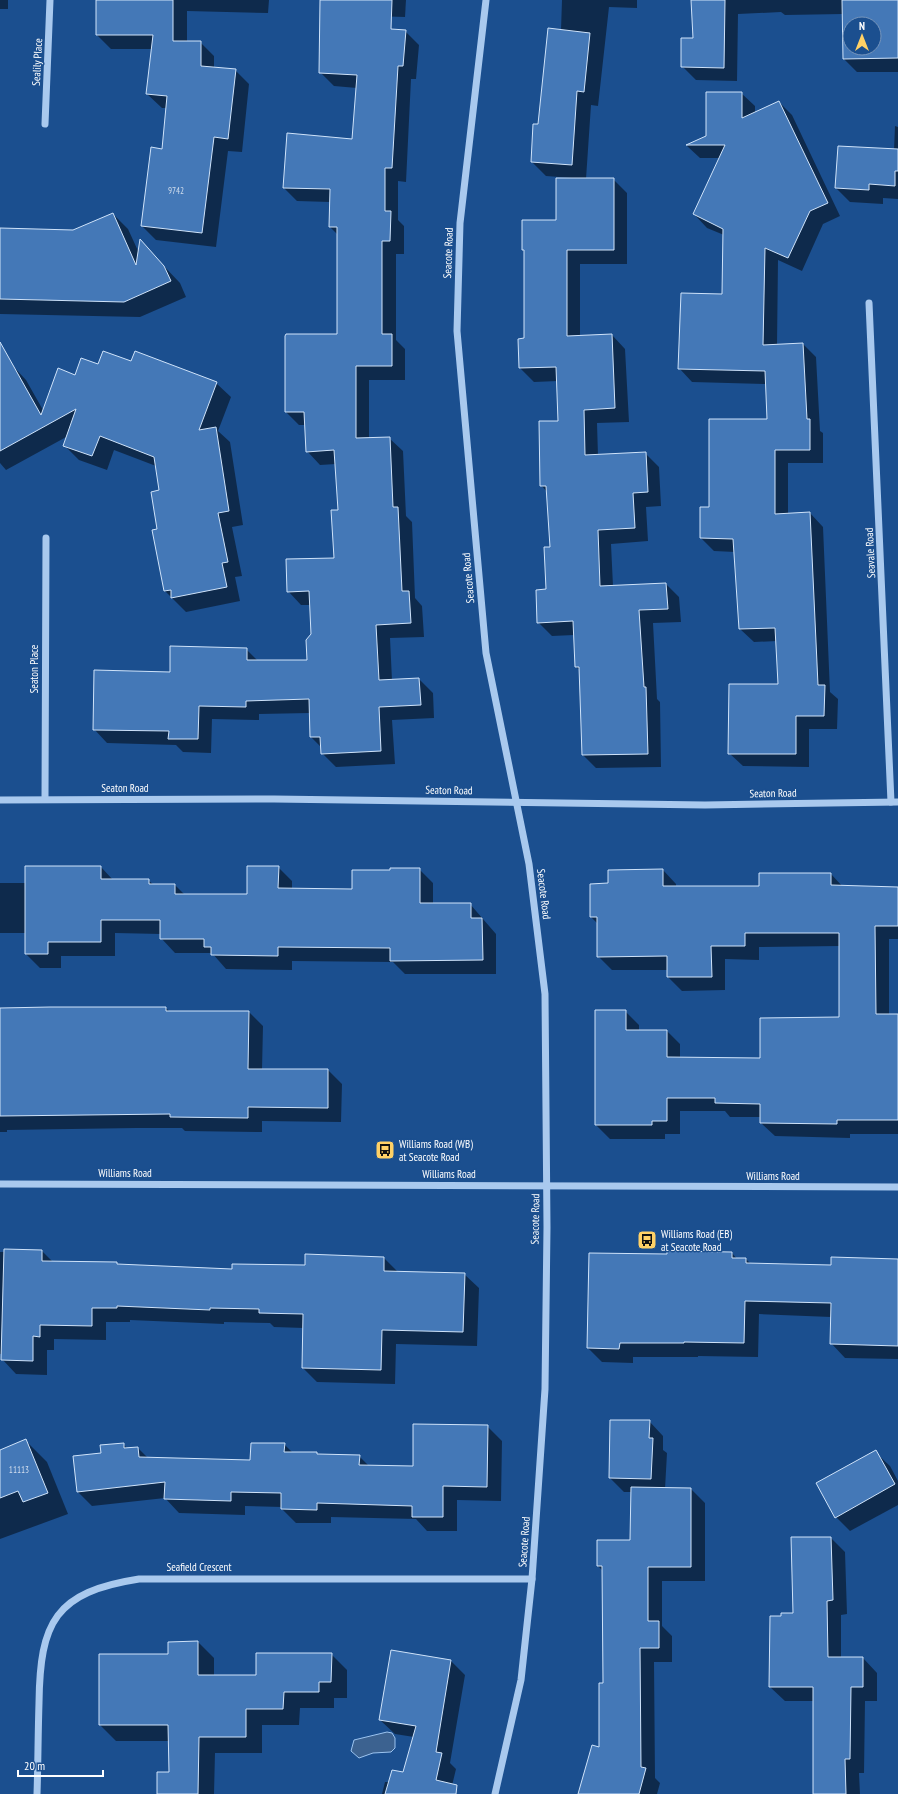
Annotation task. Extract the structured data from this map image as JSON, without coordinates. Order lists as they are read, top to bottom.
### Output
{
  "streets": {
    "street": [
      "Sealily Place",
      "Seacote Road",
      "Seavale Road",
      "Seaton Place",
      "Seaton Road",
      "Williams Road",
      "Seafield Crescent"
    ]
  },
  "crossings": [
    ["Seacote Road", "Seaton Road"],
    ["Seacote Road", "Williams Road"],
    ["Seacote Road", "Seafield Crescent"],
    ["Seavale Road", "Seaton Road"],
    ["Seaton Place", "Seaton Road"]
  ],
  "places": {
    "bus stop": ["Williams Road (WB) at Seacote Road", "Williams Road (EB) at Seacote Road"]
  },
  "house_numbers": ["9742", "11113"],
  "scale_bar": "20 m",
  "north": "top"
}
